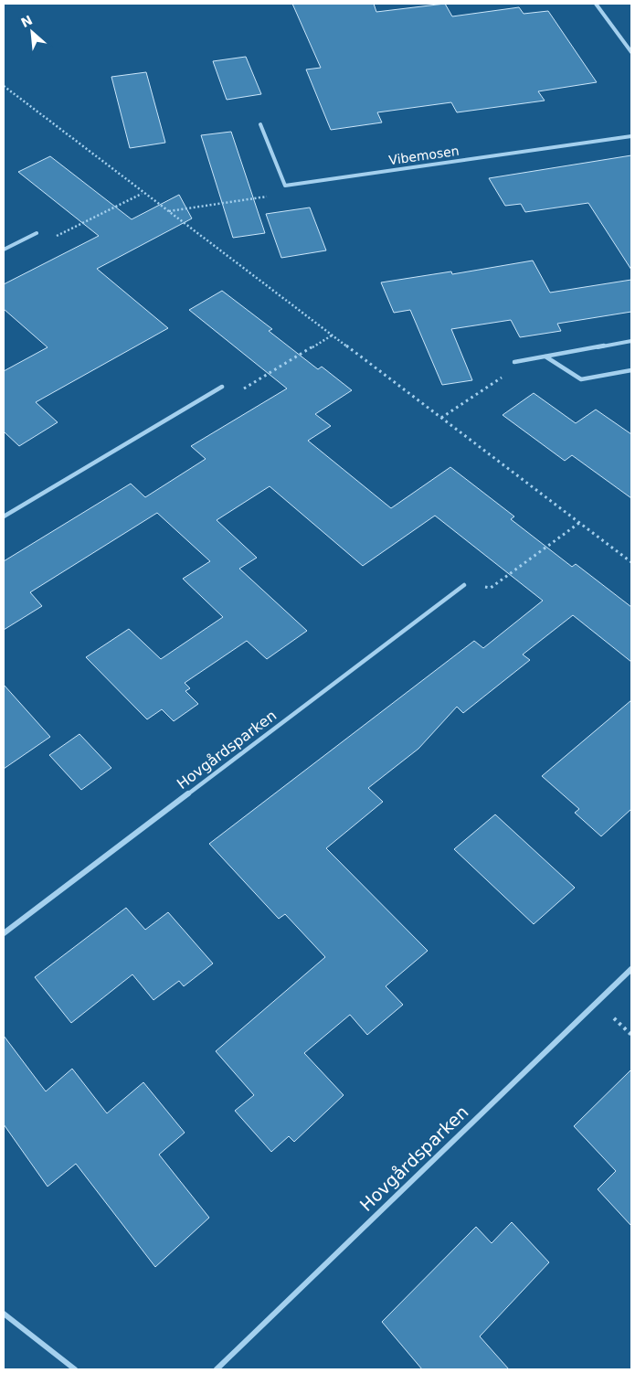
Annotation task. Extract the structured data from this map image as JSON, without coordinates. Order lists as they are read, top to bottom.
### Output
{
  "streets": {
    "street": ["Vibemosen", "Hovgårdsparken"]
  },
  "north": "top left"
}
